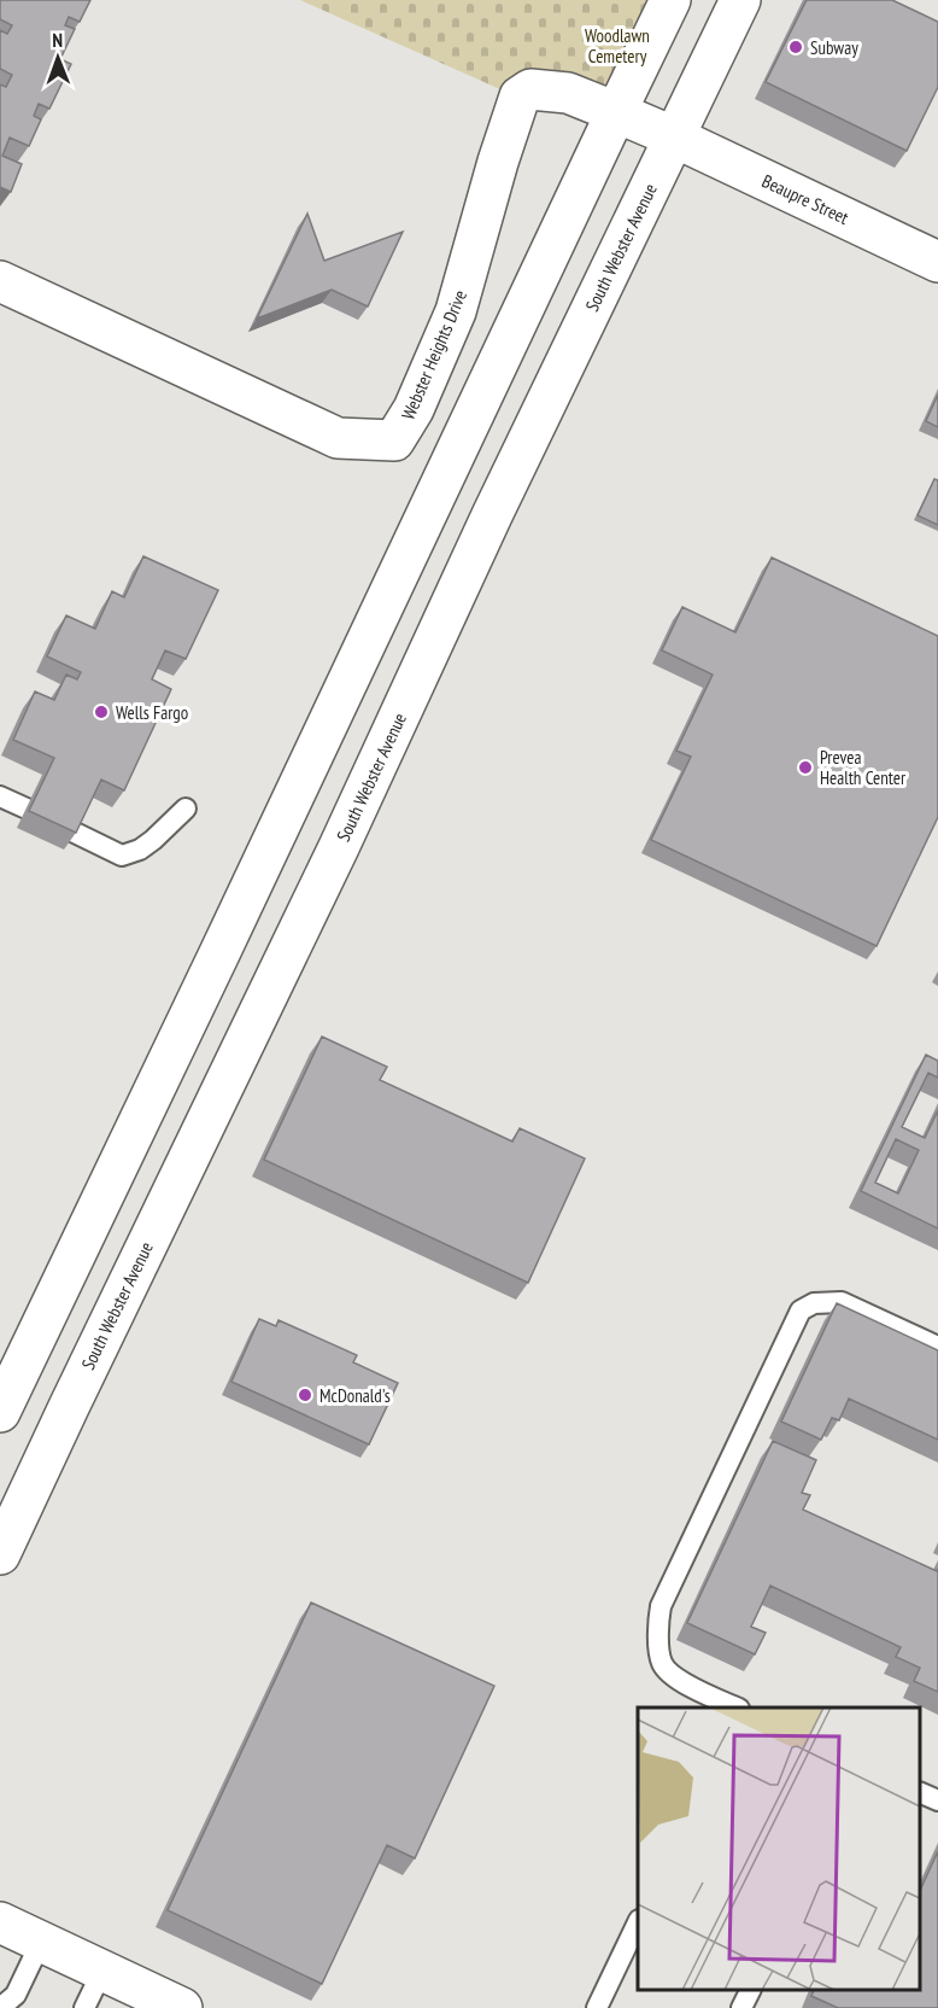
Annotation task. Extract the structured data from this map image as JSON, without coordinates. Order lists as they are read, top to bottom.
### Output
{
  "streets": {
    "main road": ["Beaupre Street", "South Webster Avenue", "Webster Heights Drive"]
  },
  "crossings": [
    ["Beaupre Street", "South Webster Avenue"],
    ["Beaupre Street", "Webster Heights Drive"],
    ["South Webster Avenue", "Webster Heights Drive"]
  ],
  "parks": ["Woodlawn Cemetery"],
  "places": [
    "Subway",
    "Wells Fargo",
    "Prevea Health Center",
    "McDonald's"
  ],
  "north": "top"
}
